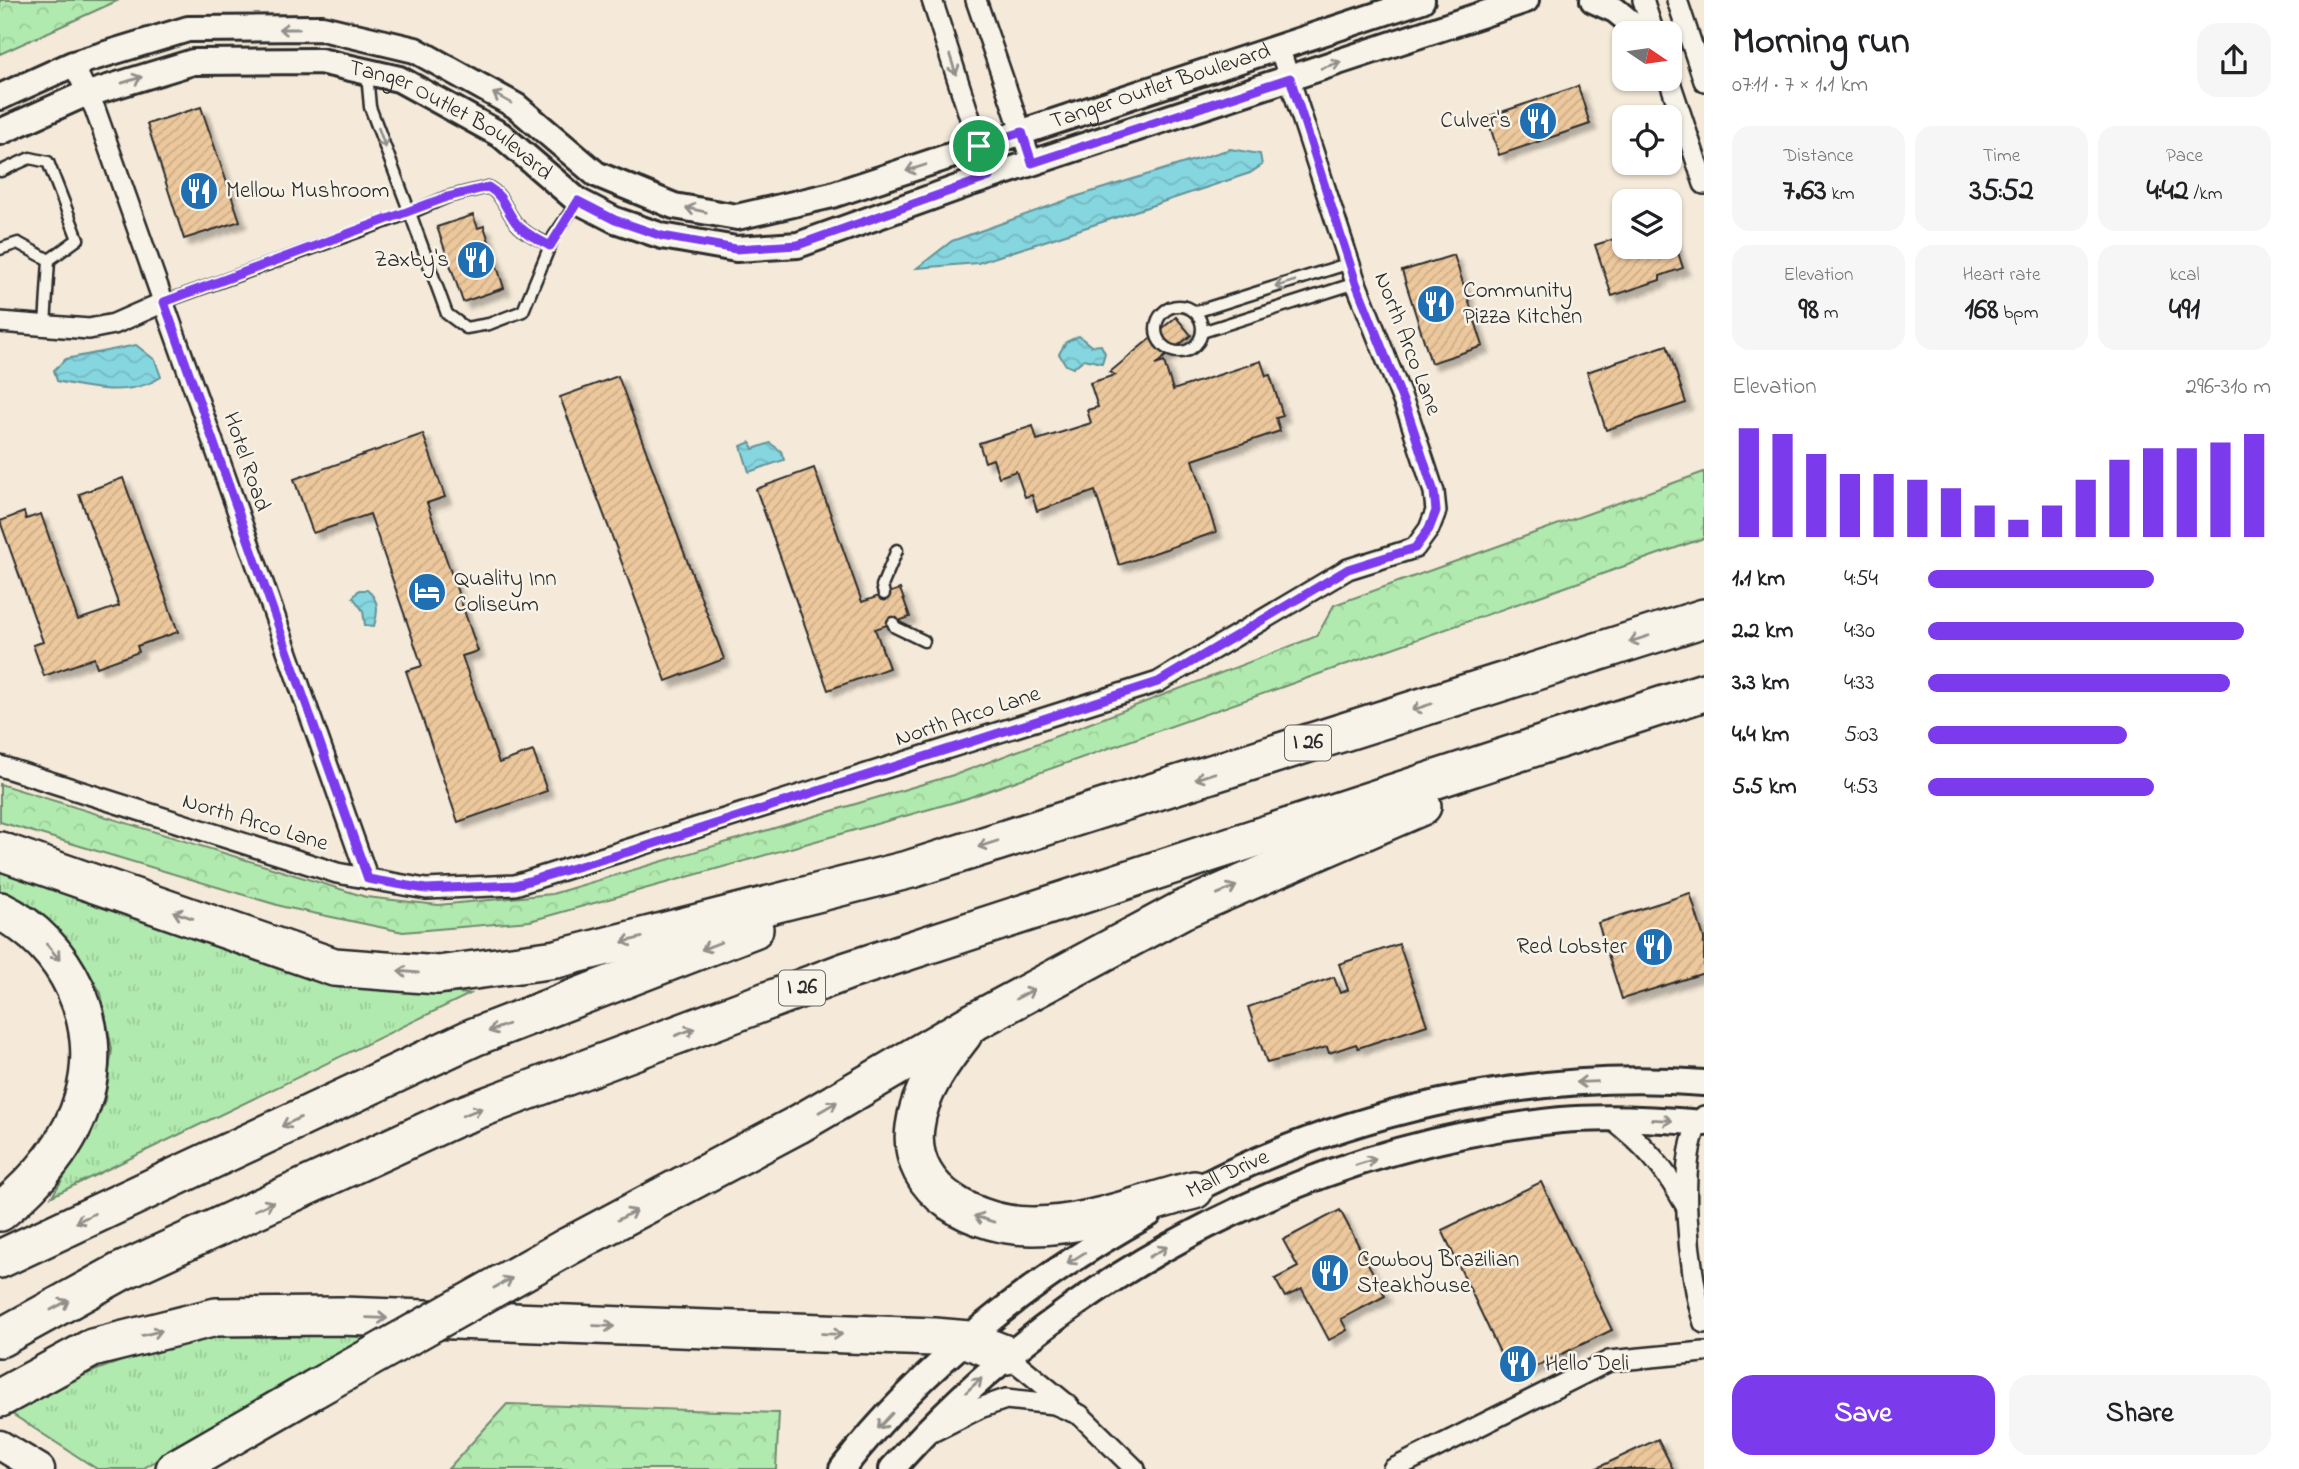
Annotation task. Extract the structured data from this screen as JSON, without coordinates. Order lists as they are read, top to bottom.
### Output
{
  "streets": {
    "highway": ["I 26"],
    "street": [
      "Tanger Outlet Boulevard",
      "North Arco Lane",
      "Hotel Road",
      "Mall Drive"
    ]
  },
  "crossings": [
    ["Tanger Outlet Boulevard", "North Arco Lane"],
    ["Tanger Outlet Boulevard", "Hotel Road"],
    ["North Arco Lane", "Hotel Road"]
  ],
  "places": {
    "restaurant": [
      "Culver's",
      "Mellow Mushroom",
      "Zaxby's",
      "Community Pizza Kitchen",
      "Red Lobster",
      "Cowboy Brazilian Steakhouse",
      "Hello Deli"
    ],
    "hotel": ["Quality Inn Coliseum"]
  },
  "north": "right",
  "page": {
    "heading": ["Morning run", "07:11 · 7 × 1.1 km"],
    "stats": [
      ["Distance", "7.63 km"],
      ["Time", "35:52"],
      ["Pace", "4:42 /km"],
      ["Elevation", "98 m"],
      ["Heart rate", "168 bpm"],
      ["kcal", "491"]
    ],
    "chart": ["Elevation", "296–310 m"],
    "list": [
      {
        "name": "1.1 km",
        "note": "4:54"
      },
      {
        "name": "2.2 km",
        "note": "4:30"
      },
      {
        "name": "3.3 km",
        "note": "4:33"
      },
      {
        "name": "4.4 km",
        "note": "5:03"
      },
      {
        "name": "5.5 km",
        "note": "4:53"
      }
    ],
    "buttons": ["Save", "Share"]
  }
}
